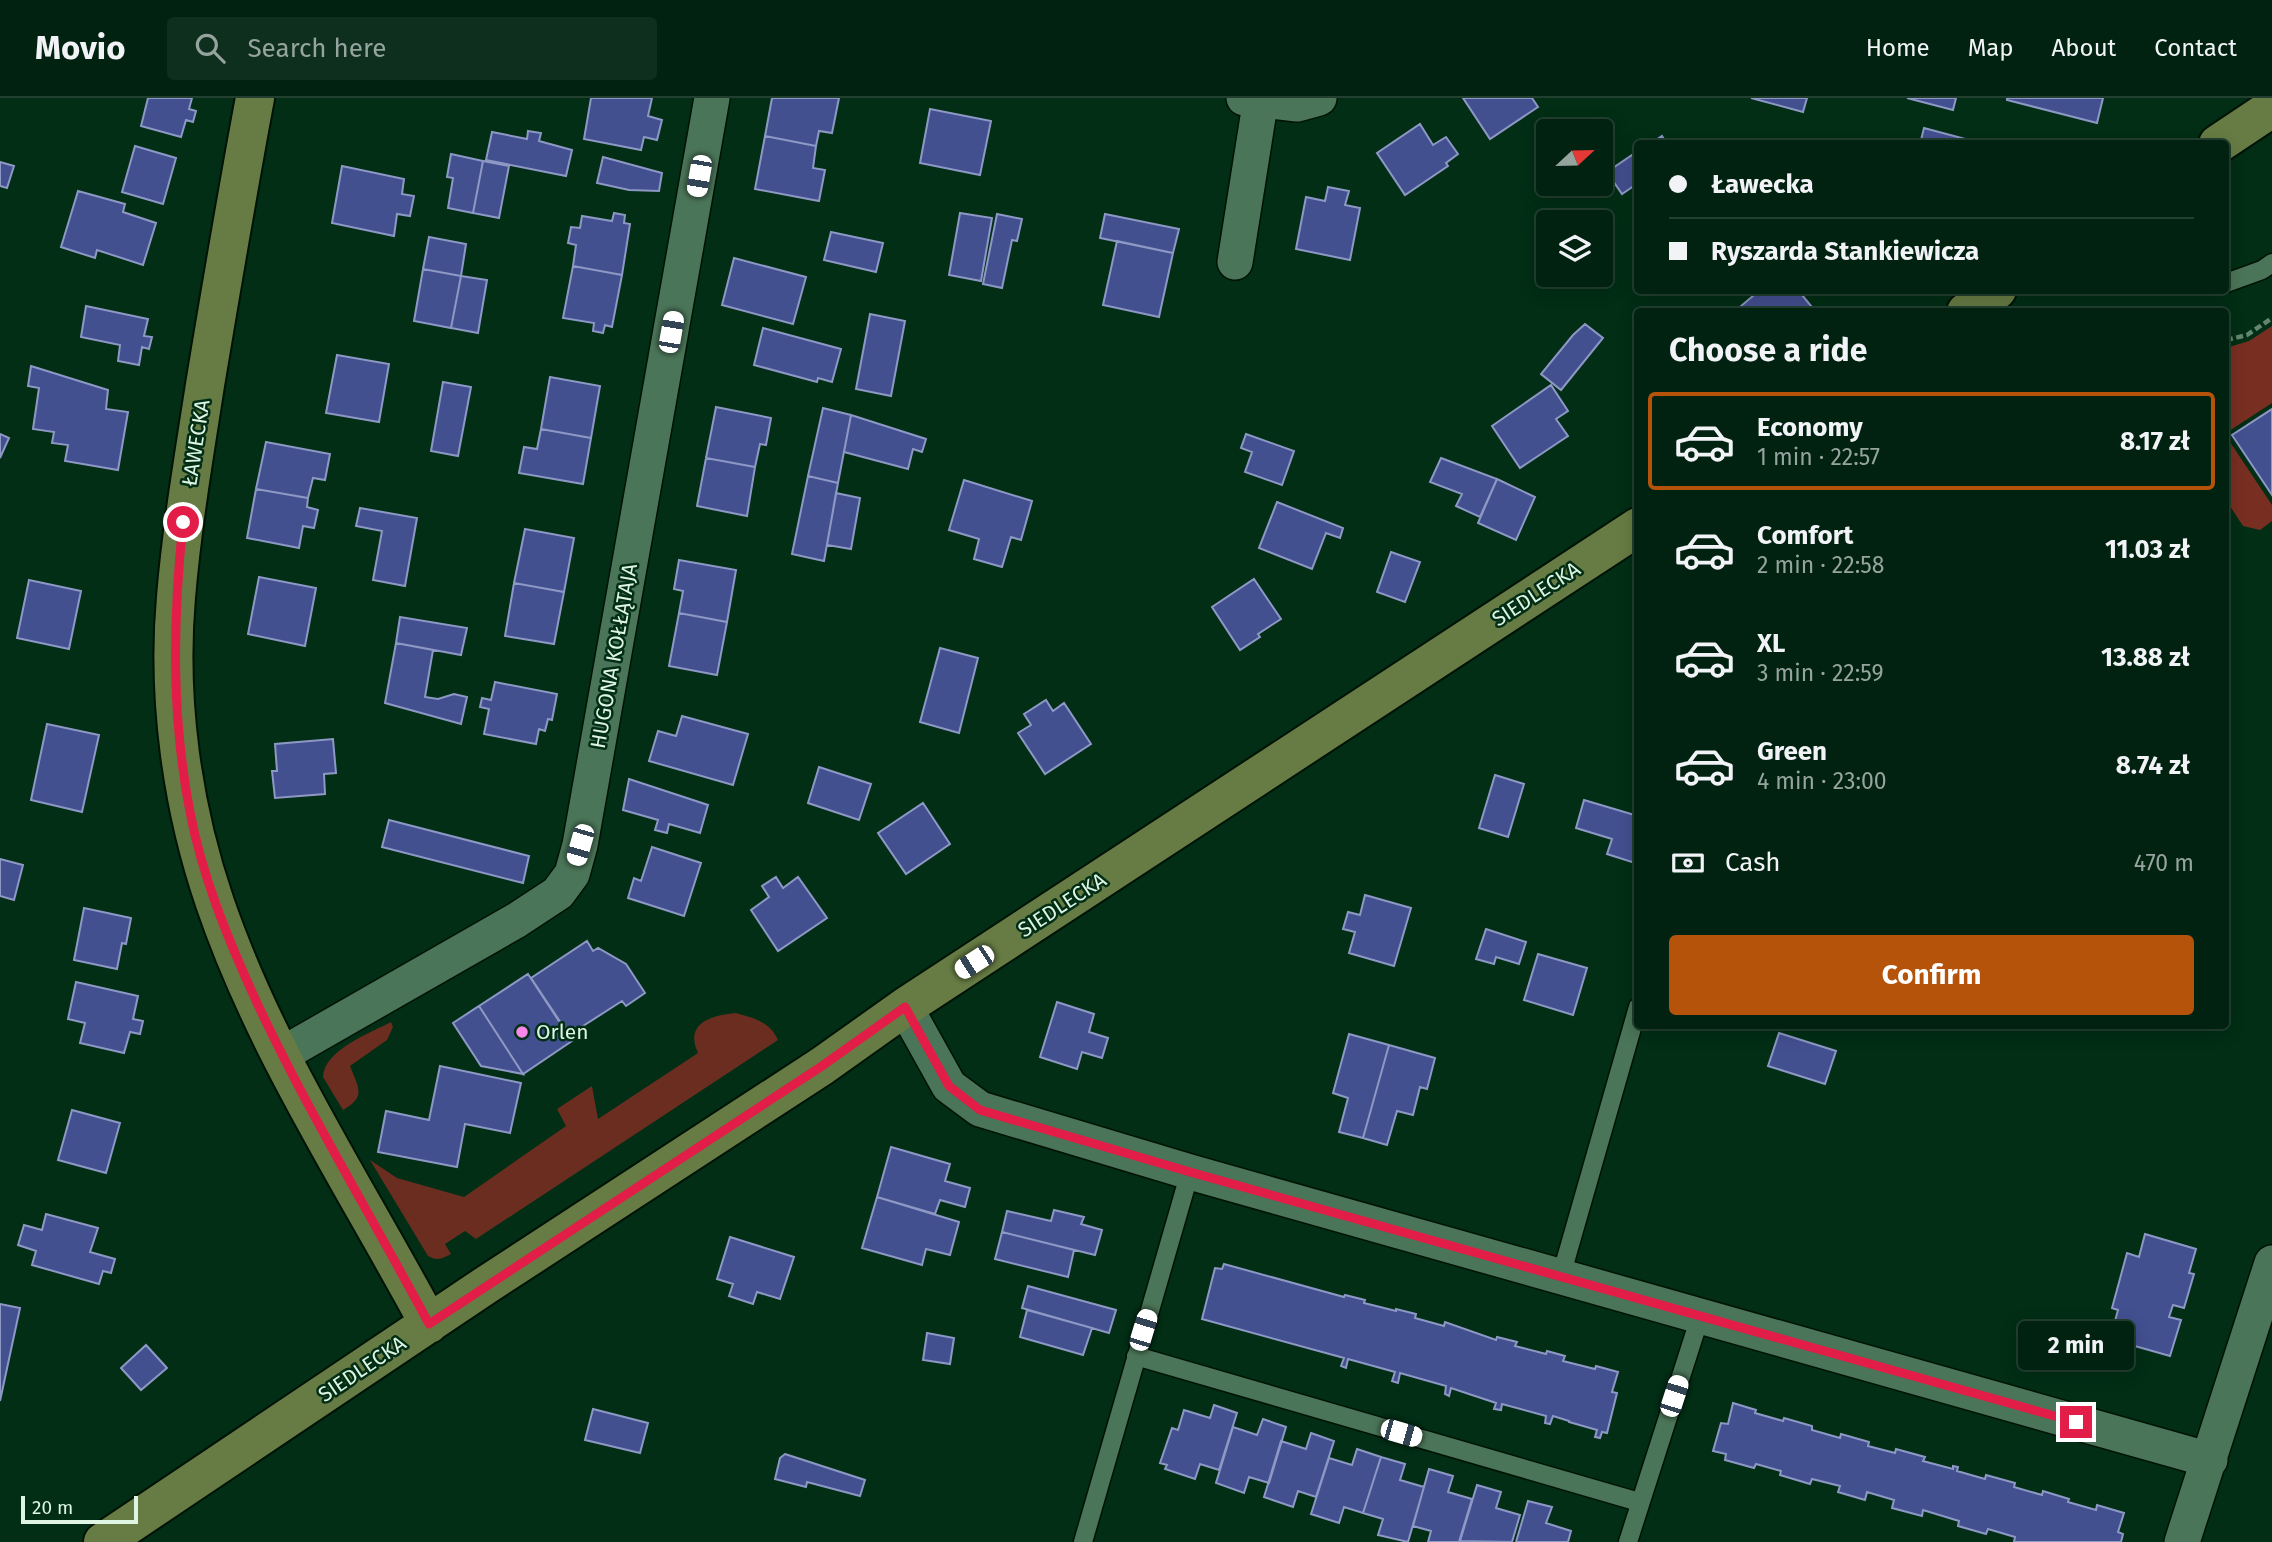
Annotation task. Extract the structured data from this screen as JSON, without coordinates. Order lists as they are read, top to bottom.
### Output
{
  "streets": {
    "main road": ["ŁAWECKA", "SIEDLECKA"],
    "street": ["HUGONA KOŁŁĄTAJA"]
  },
  "crossings": [
    ["ŁAWECKA", "SIEDLECKA"],
    ["ŁAWECKA", "HUGONA KOŁŁĄTAJA"]
  ],
  "places": ["Orlen"],
  "scale_bar": "20 m",
  "north": "right",
  "page": {
    "header": "Movio",
    "search": "Search here",
    "nav": [
      "Home",
      "Map",
      "About",
      "Contact"
    ],
    "banner": ["Ławecka", "Ryszarda Stankiewicza"],
    "heading": "Choose a ride",
    "list": [
      {
        "name": "Economy",
        "note": "1 min · 22:57",
        "value": "8.17 zł"
      },
      {
        "name": "Comfort",
        "note": "2 min · 22:58",
        "value": "11.03 zł"
      },
      {
        "name": "XL",
        "note": "3 min · 22:59",
        "value": "13.88 zł"
      },
      {
        "name": "Green",
        "note": "4 min · 23:00",
        "value": "8.74 zł"
      }
    ],
    "pay": ["Cash", "470 m"],
    "buttons": "Confirm",
    "bubble": "2 min",
    "scale": "20 m"
  }
}
